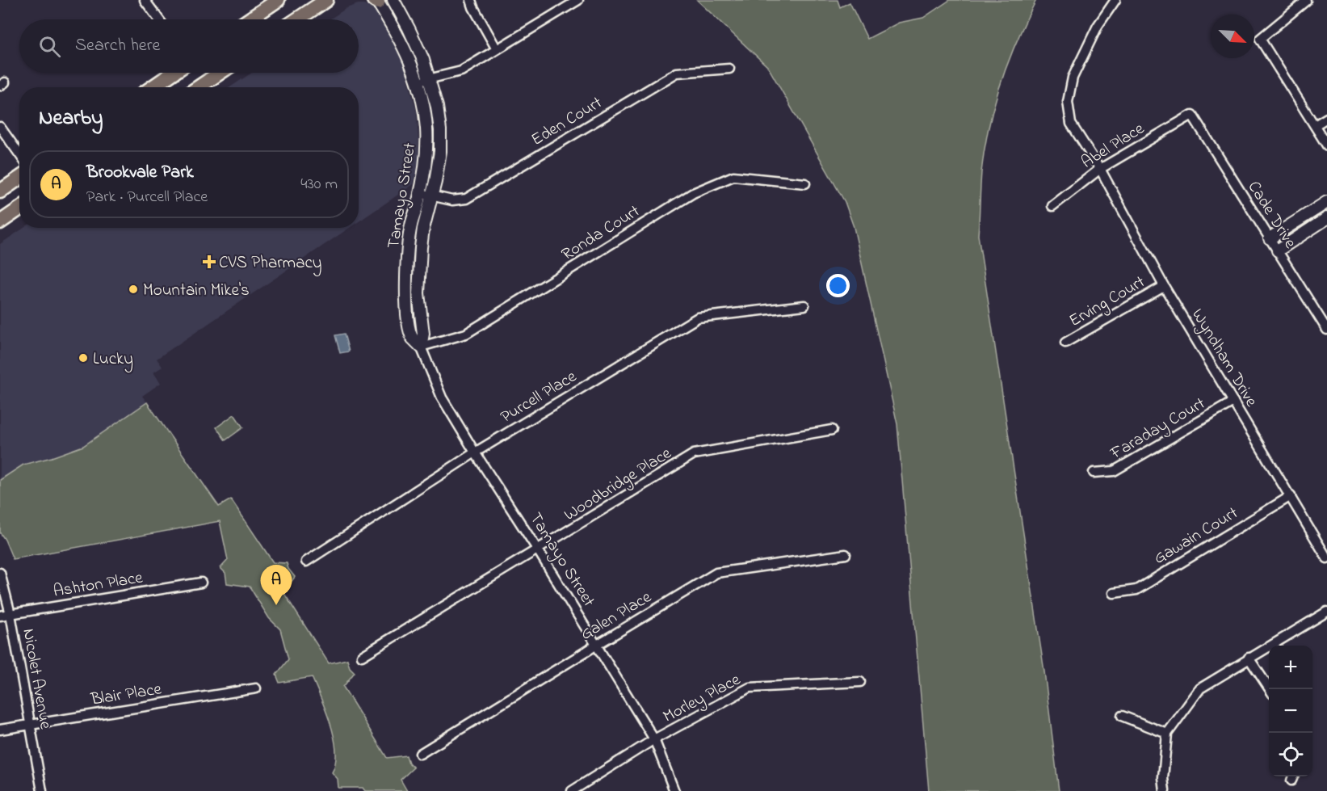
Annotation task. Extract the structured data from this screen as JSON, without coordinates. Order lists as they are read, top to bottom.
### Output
{
  "streets": {
    "street": [
      "Eden Court",
      "Abel Place",
      "Tamayo Street",
      "Cade Drive",
      "Ronda Court",
      "Erving Court",
      "Wyndham Drive",
      "Purcell Place",
      "Faraday Court",
      "Woodbridge Place",
      "Gawain Court",
      "Ashton Place",
      "Galen Place",
      "Nicolet Avenue",
      "Blair Place",
      "Morley Place"
    ]
  },
  "crossings": [
    ["Eden Court", "Tamayo Street"],
    ["Abel Place", "Cade Drive"],
    ["Abel Place", "Wyndham Drive"],
    ["Tamayo Street", "Ronda Court"],
    ["Tamayo Street", "Purcell Place"],
    ["Tamayo Street", "Woodbridge Place"],
    ["Tamayo Street", "Galen Place"],
    ["Tamayo Street", "Morley Place"],
    ["Erving Court", "Wyndham Drive"],
    ["Wyndham Drive", "Faraday Court"],
    ["Wyndham Drive", "Gawain Court"],
    ["Ashton Place", "Nicolet Avenue"],
    ["Nicolet Avenue", "Blair Place"]
  ],
  "places": {
    "health": ["CVS Pharmacy"],
    "other": ["Mountain Mike's", "Lucky"]
  },
  "north": "bottom right",
  "page": {
    "search": "Search here",
    "heading": "Nearby",
    "list": [
      {
        "mark": "A",
        "name": "Brookvale Park",
        "note": "Park · Purcell Place",
        "value": "430 m"
      }
    ],
    "pins": "A",
    "map_buttons": ["+", "−"]
  }
}
